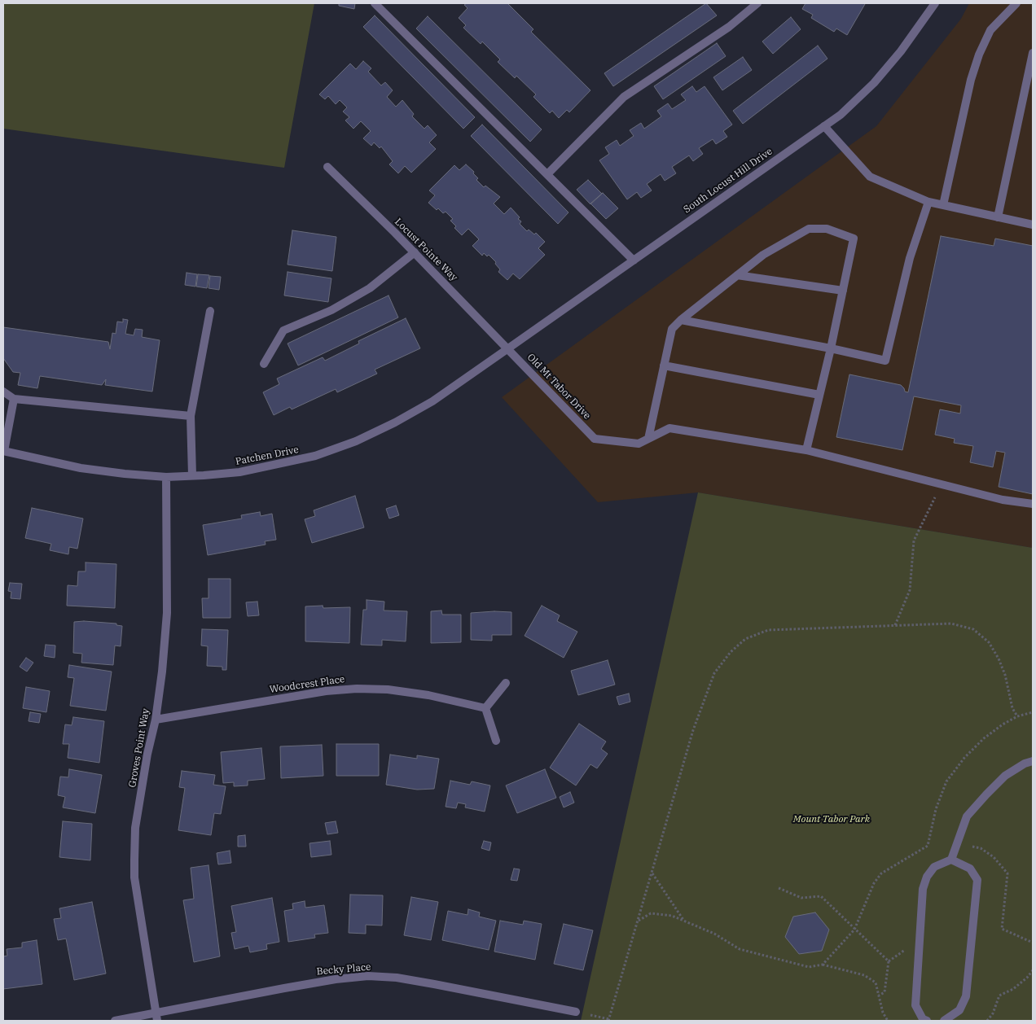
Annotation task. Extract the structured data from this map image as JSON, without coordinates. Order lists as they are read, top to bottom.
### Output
{
  "streets": {
    "street": [
      "South Locust Hill Drive",
      "Locust Pointe Way",
      "Old Mt Tabor Drive",
      "Patchen Drive",
      "Woodcrest Place",
      "Groves Point Way",
      "Becky Place"
    ]
  },
  "crossings": [
    ["South Locust Hill Drive", "Locust Pointe Way"],
    ["South Locust Hill Drive", "Old Mt Tabor Drive"],
    ["South Locust Hill Drive", "Patchen Drive"],
    ["Locust Pointe Way", "Old Mt Tabor Drive"],
    ["Locust Pointe Way", "Patchen Drive"],
    ["Old Mt Tabor Drive", "Patchen Drive"],
    ["Patchen Drive", "Groves Point Way"],
    ["Woodcrest Place", "Groves Point Way"],
    ["Groves Point Way", "Becky Place"]
  ],
  "parks": ["Mount Tabor Park"]
}
